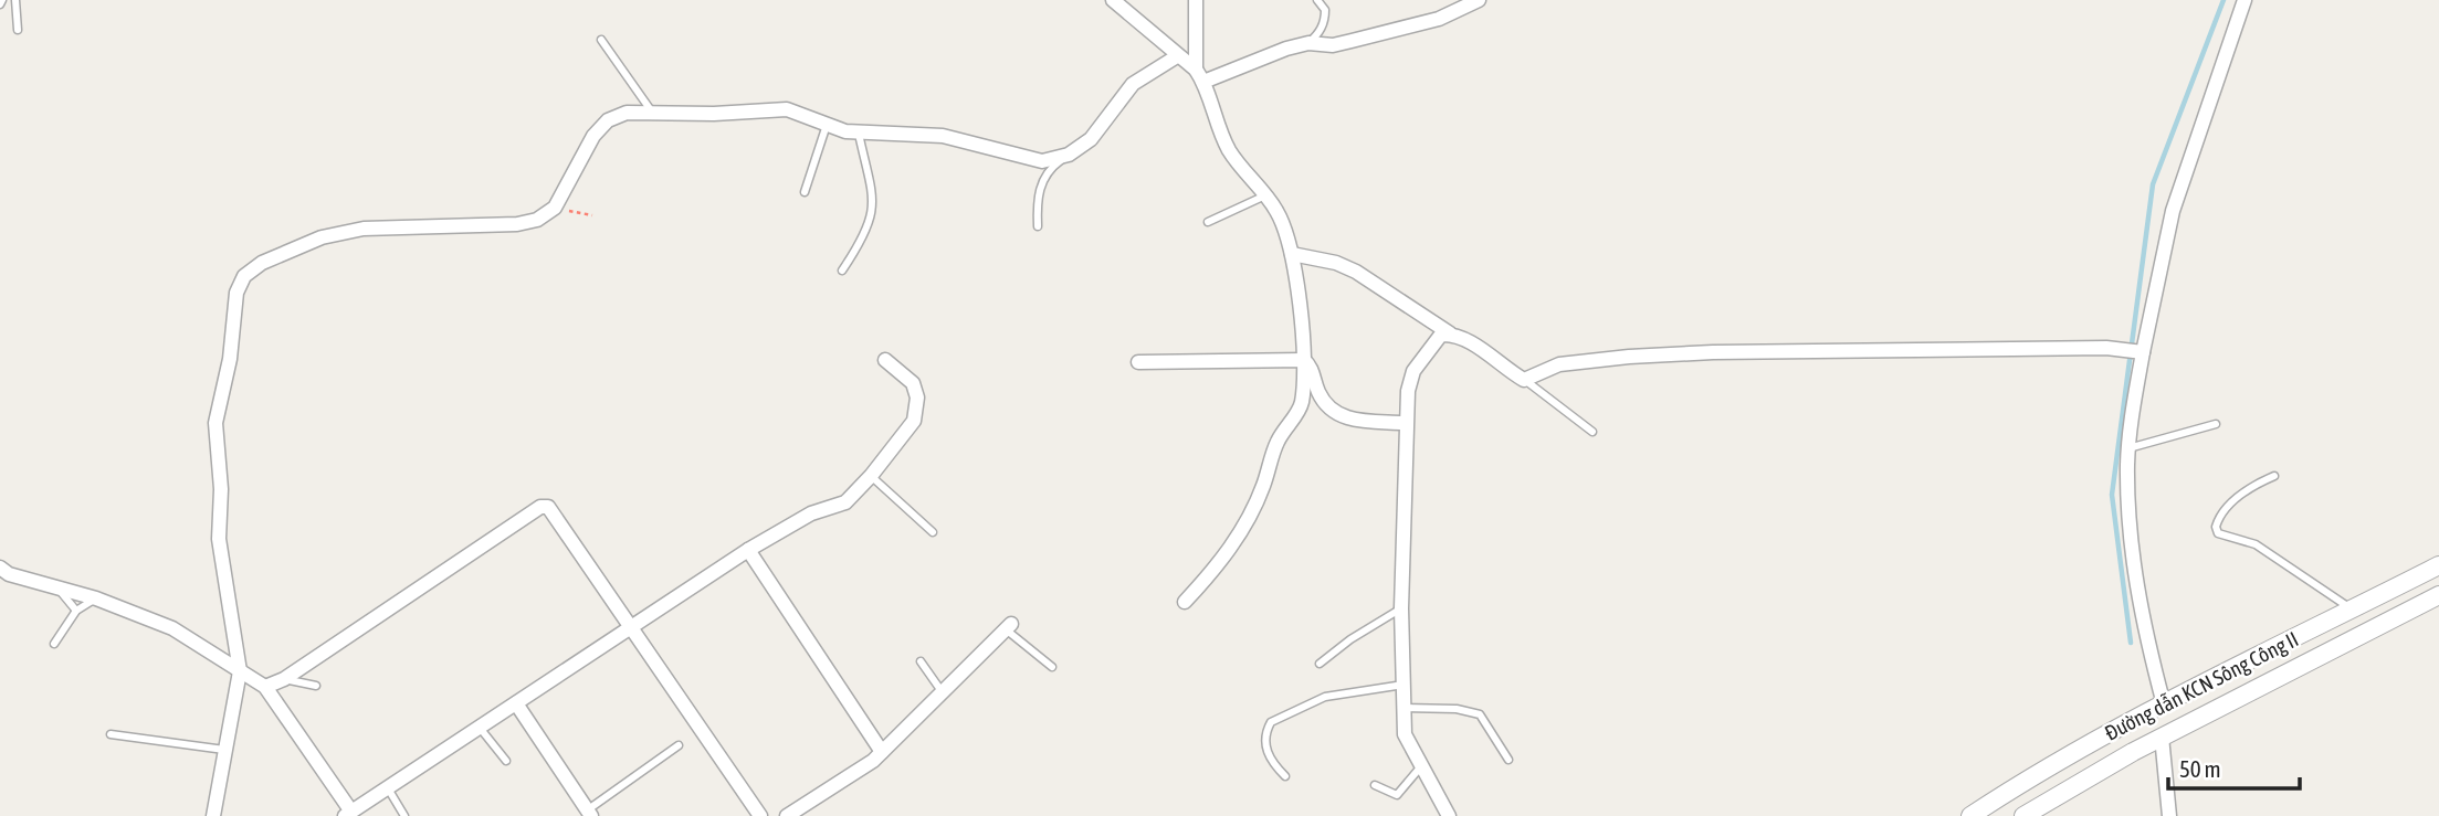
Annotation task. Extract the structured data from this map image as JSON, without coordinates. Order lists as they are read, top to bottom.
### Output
{
  "streets": {
    "street": ["Đường dẫn KCN Sông Công II"]
  },
  "scale_bar": "50 m"
}
